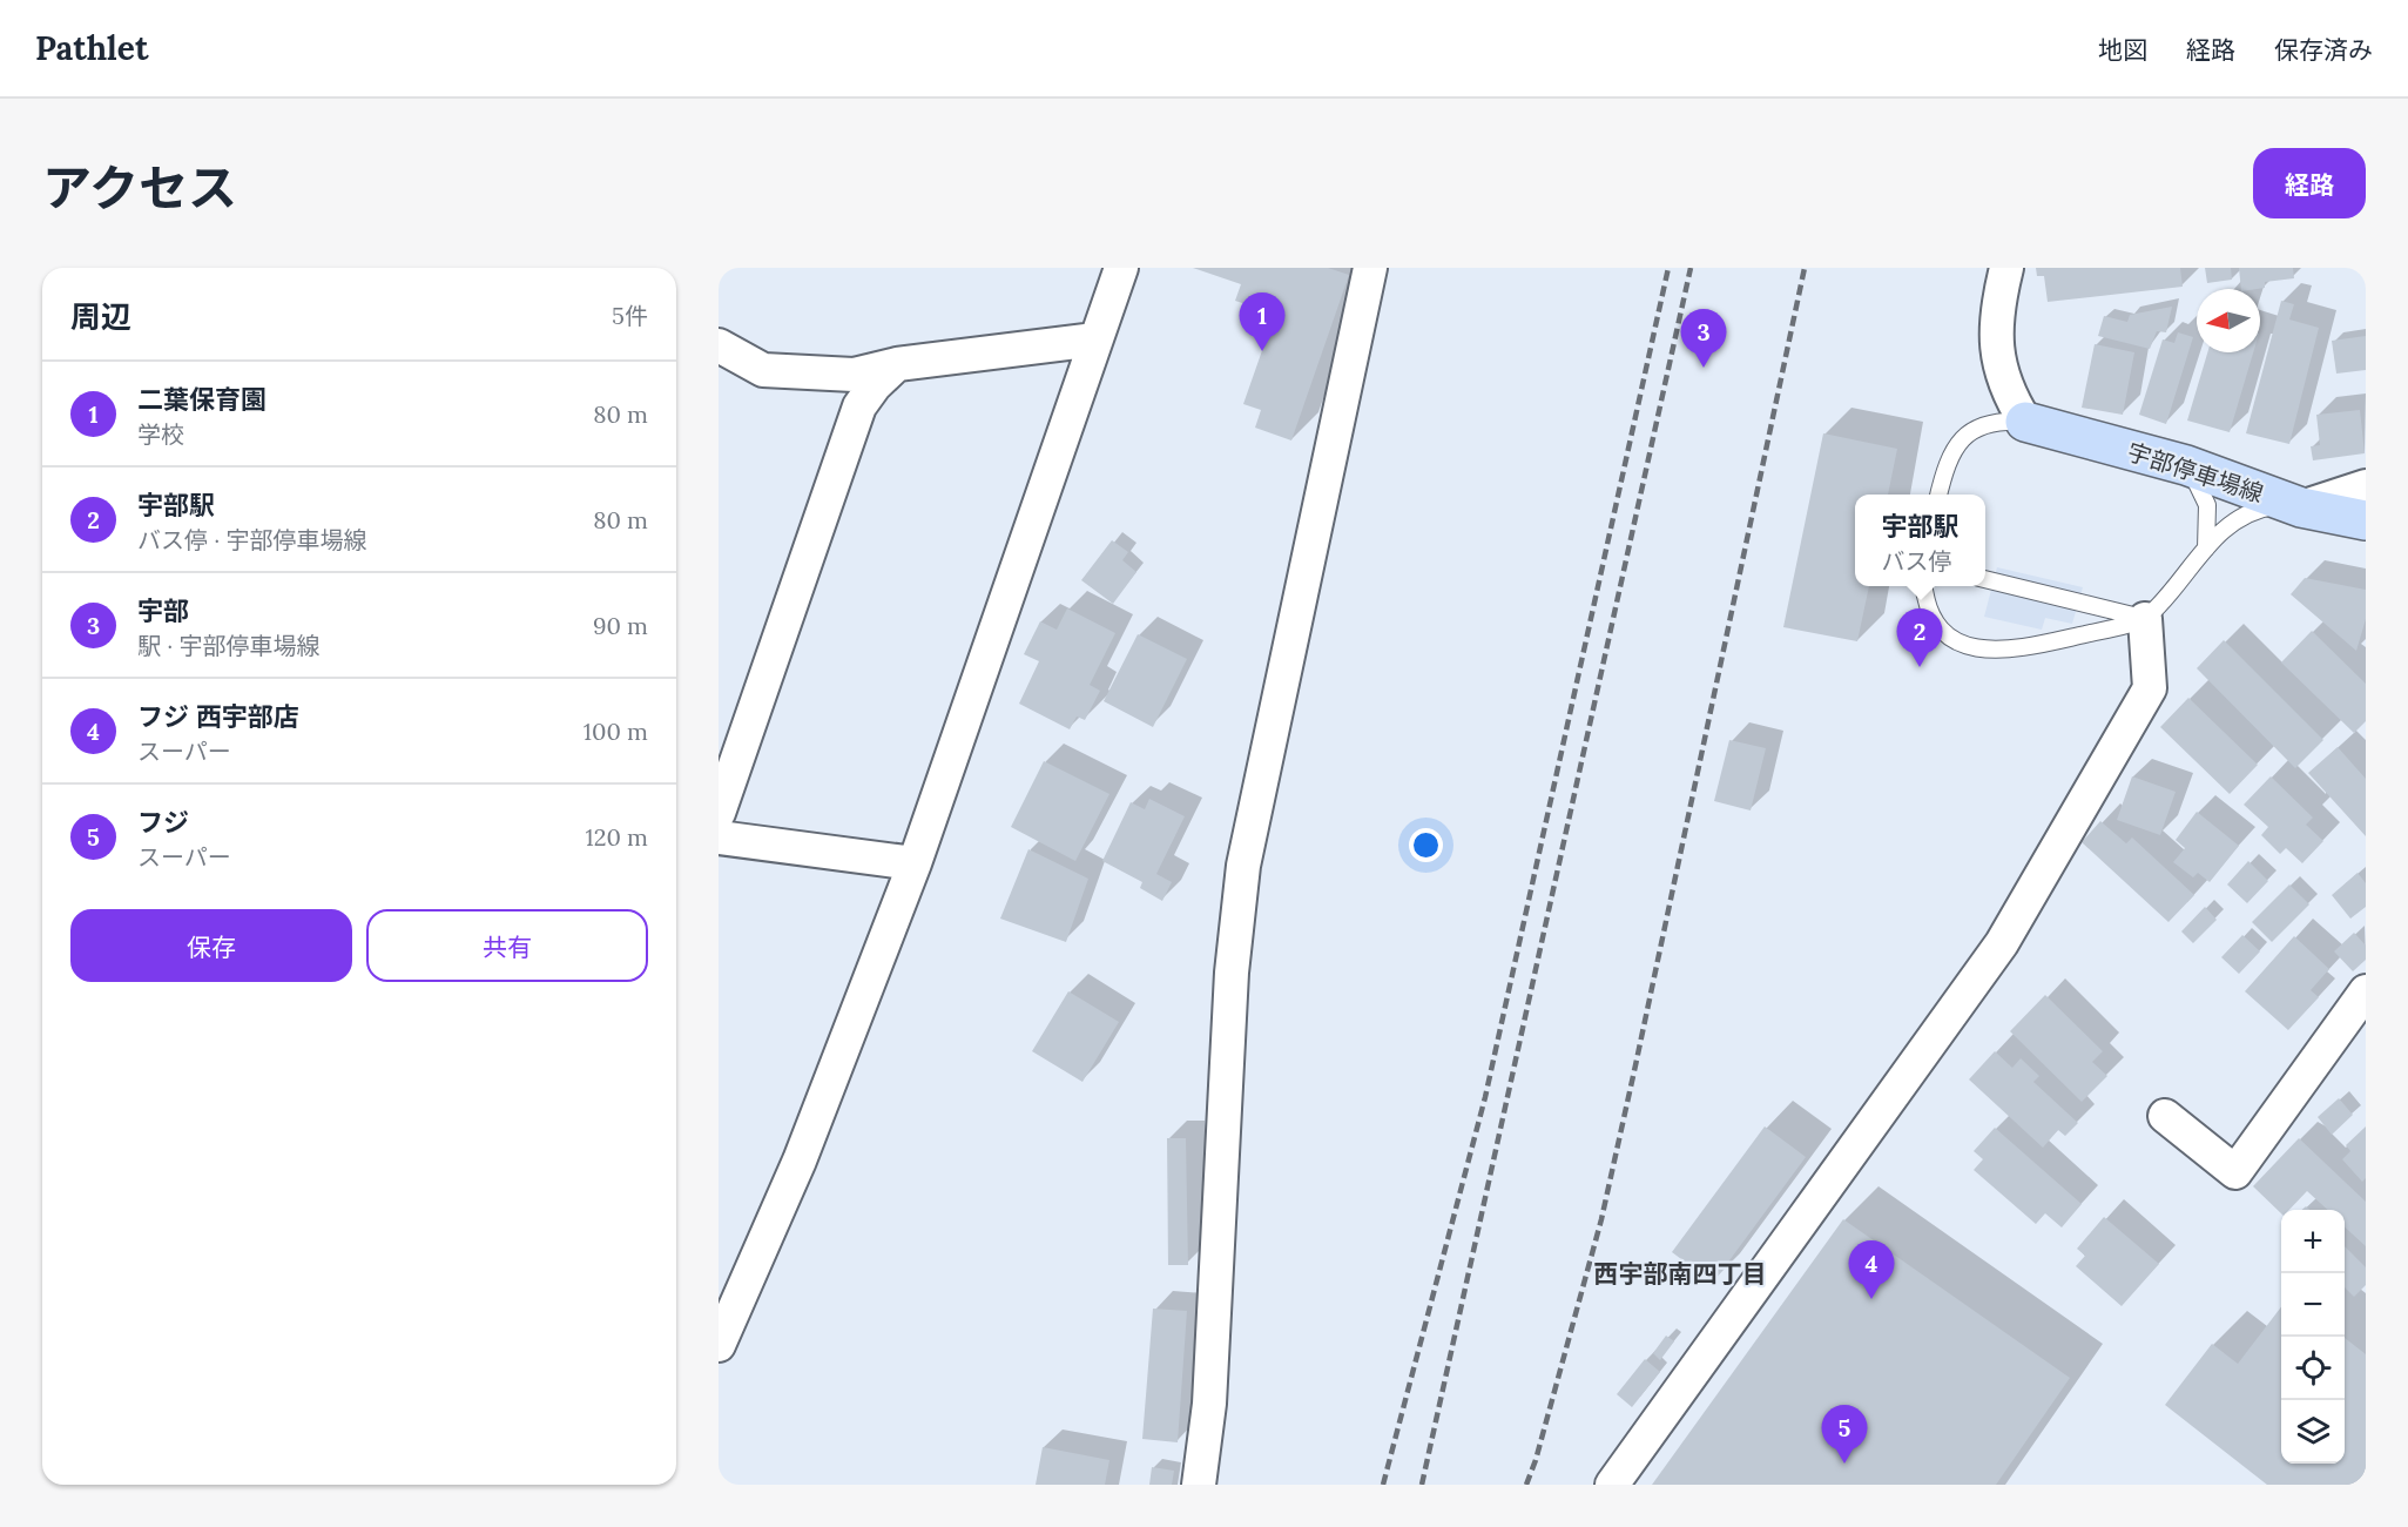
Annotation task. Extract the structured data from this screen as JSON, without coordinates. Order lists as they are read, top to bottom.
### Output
{
  "streets": {
    "main road": ["宇部停車場線"]
  },
  "districts": ["西宇部南四丁目"],
  "north": "left",
  "page": {
    "header": "Pathlet",
    "nav": ["地図", "経路", "保存済み"],
    "title": "アクセス",
    "buttons": [
      "経路",
      ["保存", "共有"]
    ],
    "heading": ["周辺", "5件"],
    "pins": [
      "1",
      "3",
      "2",
      "4",
      "5"
    ],
    "list": [
      {
        "mark": "1",
        "name": "二葉保育園",
        "note": "学校",
        "value": "80 m"
      },
      {
        "mark": "2",
        "name": "宇部駅",
        "note": "バス停 · 宇部停車場線",
        "value": "80 m"
      },
      {
        "mark": "3",
        "name": "宇部",
        "note": "駅 · 宇部停車場線",
        "value": "90 m"
      },
      {
        "mark": "4",
        "name": "フジ 西宇部店",
        "note": "スーパー",
        "value": "100 m"
      },
      {
        "mark": "5",
        "name": "フジ",
        "note": "スーパー",
        "value": "120 m"
      }
    ],
    "popup": ["宇部駅", "バス停"],
    "map_buttons": ["+", "−"]
  }
}
